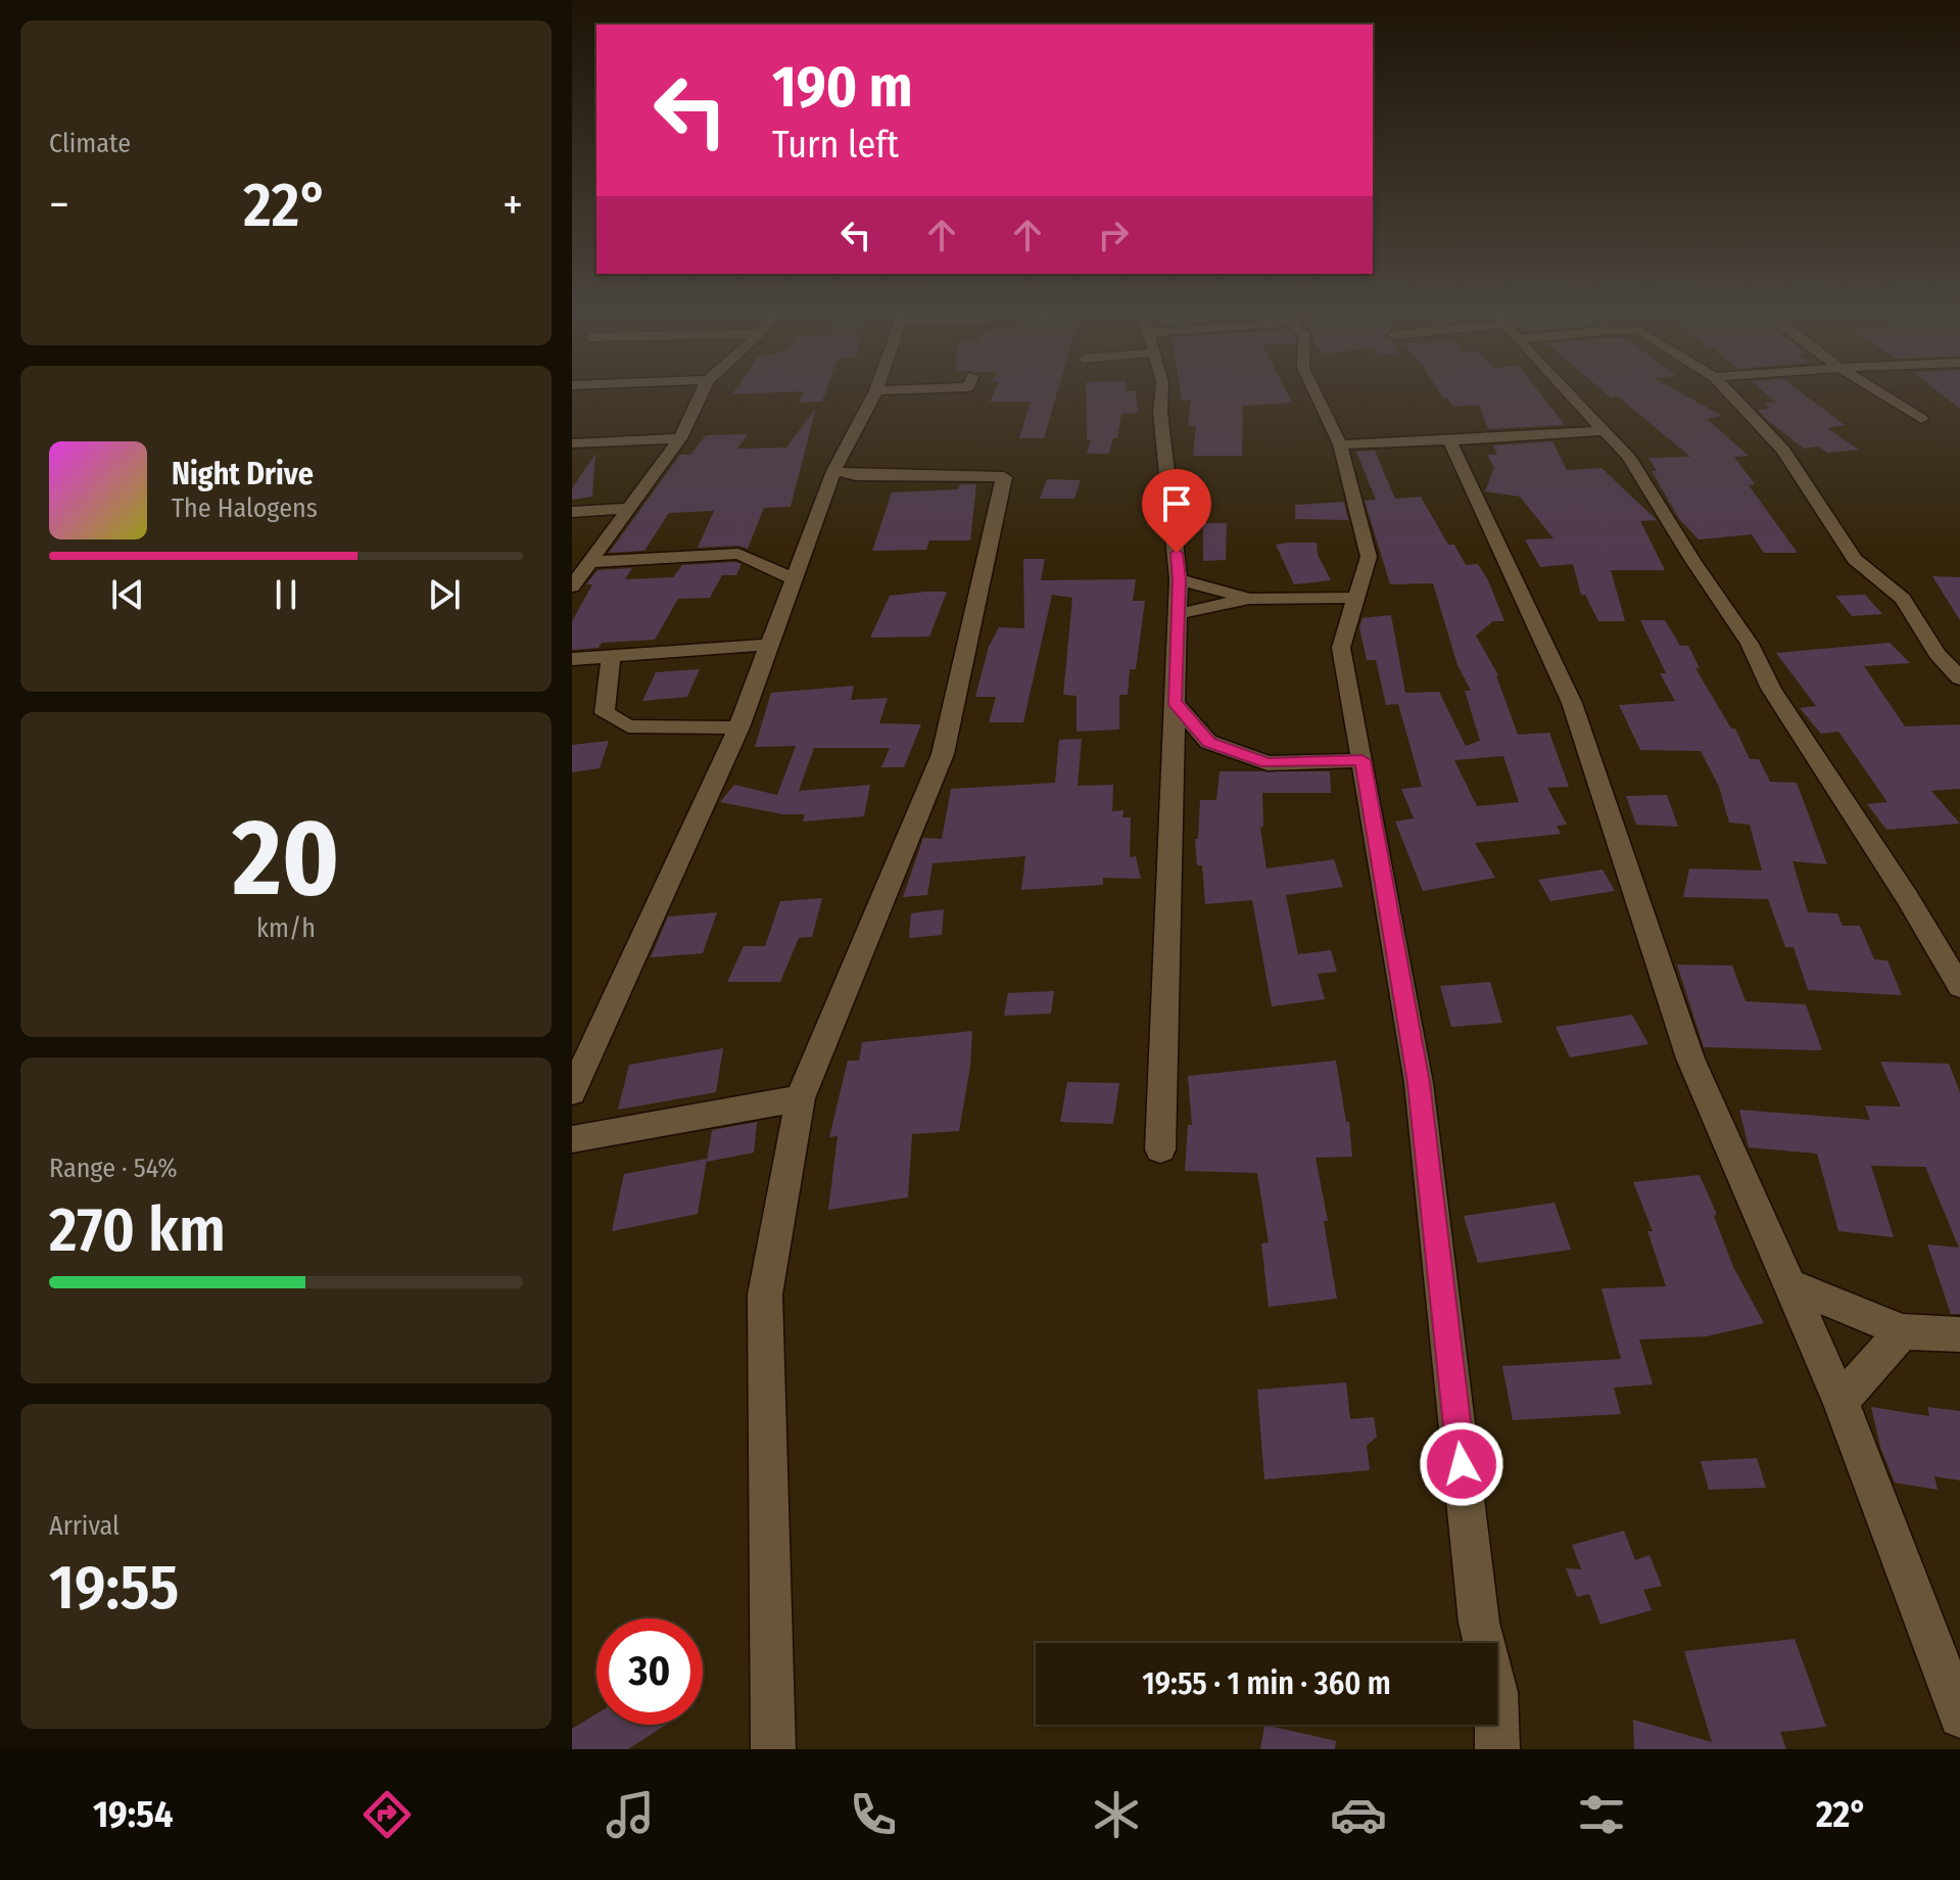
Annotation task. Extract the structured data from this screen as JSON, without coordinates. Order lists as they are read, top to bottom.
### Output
{
  "page": {
    "tile": [
      "Climate",
      ["20", "km/h"],
      ["Range · 54%", "270 km"],
      ["Arrival", "19:55"]
    ],
    "turn": ["190 m", "Turn left"],
    "heat": ["−", "22°", "+"],
    "song": ["Night Drive", "The Halogens"],
    "limit": "30",
    "trip": "19:55 · 1 min · 360 m",
    "tabs": ["19:54", "22°"]
  }
}
